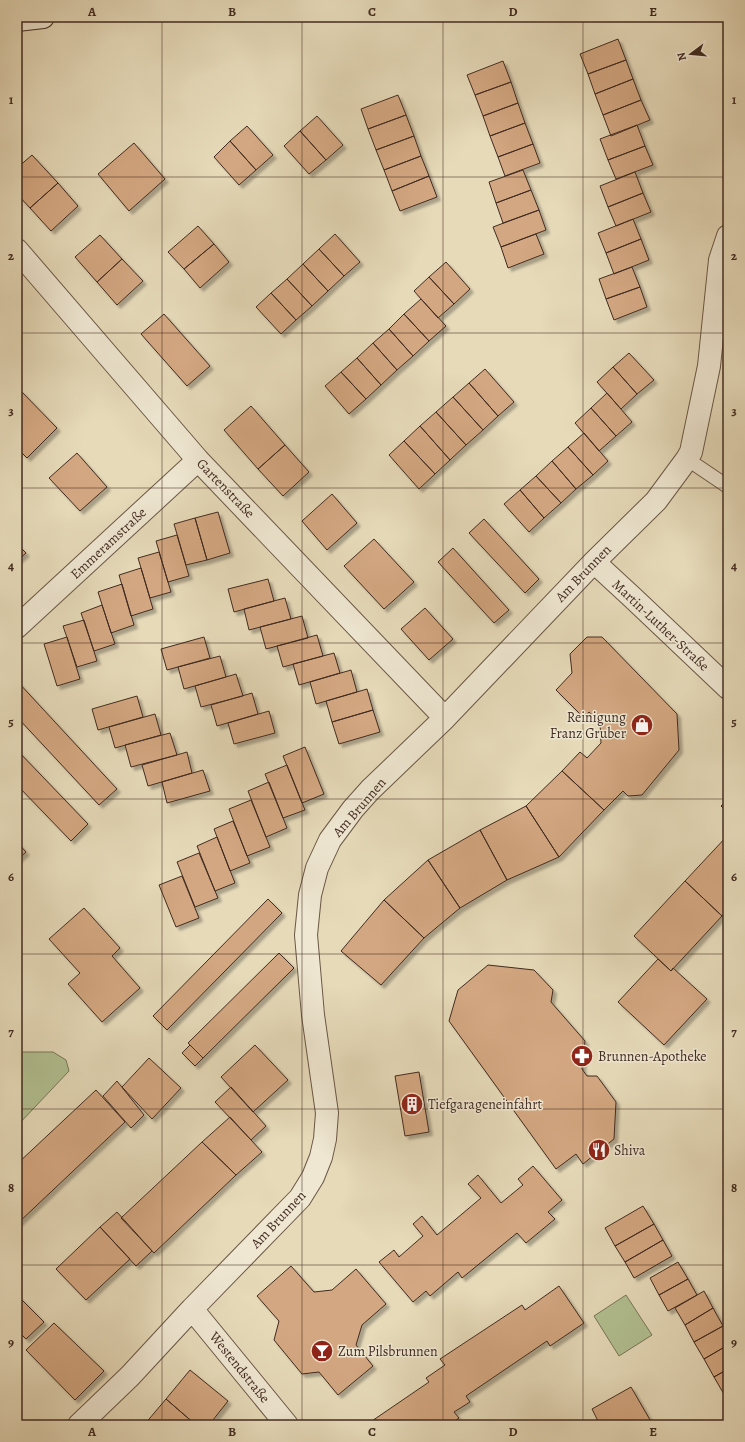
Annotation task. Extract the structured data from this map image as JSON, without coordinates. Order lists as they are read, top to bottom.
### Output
{
  "streets": {
    "street": [
      "Gartenstraße",
      "Emmeramstraße",
      "Am Brunnen",
      "Martin-Luther-Straße",
      "Westendstraße"
    ]
  },
  "crossings": [
    ["Gartenstraße", "Emmeramstraße"],
    ["Gartenstraße", "Am Brunnen"],
    ["Am Brunnen", "Martin-Luther-Straße"],
    ["Am Brunnen", "Westendstraße"]
  ],
  "places": {
    "shop": ["Reinigung Franz Gruber"],
    "pharmacy": ["Brunnen-Apotheke"],
    "building": ["Tiefgarageneinfahrt"],
    "restaurant": ["Shiva"],
    "bar": ["Zum Pilsbrunnen"]
  },
  "north": "left",
  "grid": {
    "columns": [
      "A",
      "B",
      "C",
      "D",
      "E"
    ],
    "rows": [
      "1",
      "2",
      "3",
      "4",
      "5",
      "6",
      "7",
      "8",
      "9"
    ]
  }
}
